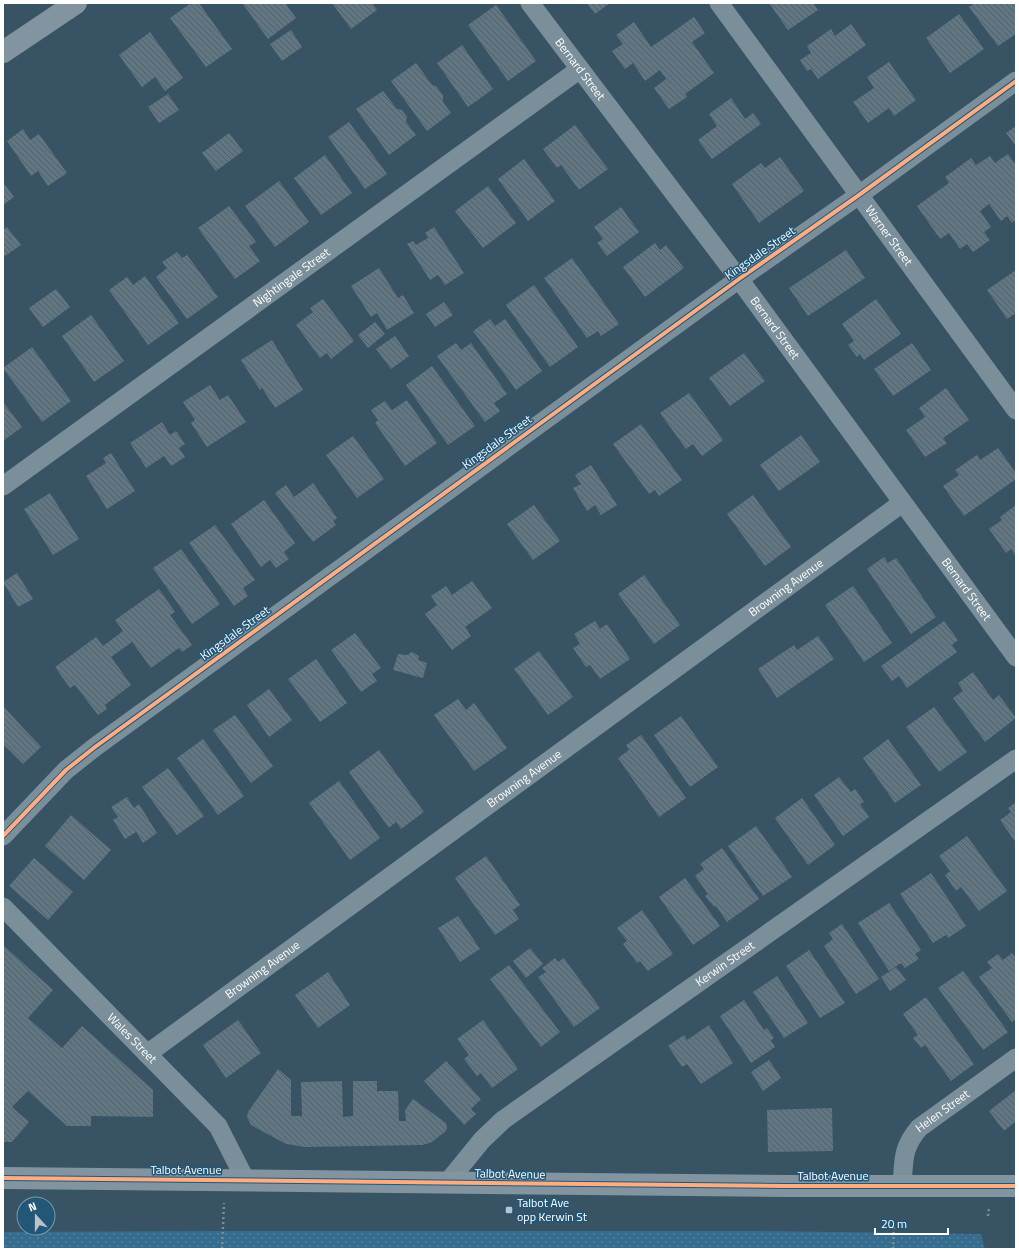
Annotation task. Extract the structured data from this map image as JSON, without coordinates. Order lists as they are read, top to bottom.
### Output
{
  "streets": {
    "main road": ["Talbot Avenue"],
    "street": [
      "Bernard Street",
      "Warner Street",
      "Kingsdale Street",
      "Nightingale Street",
      "Browning Avenue",
      "Kerwin Street",
      "Wales Street",
      "Helen Street"
    ]
  },
  "crossings": [
    ["Bernard Street", "Kingsdale Street"],
    ["Bernard Street", "Nightingale Street"],
    ["Bernard Street", "Browning Avenue"],
    ["Warner Street", "Kingsdale Street"],
    ["Browning Avenue", "Wales Street"],
    ["Kerwin Street", "Talbot Avenue"],
    ["Wales Street", "Talbot Avenue"],
    ["Helen Street", "Talbot Avenue"]
  ],
  "places": {
    "transit": ["Talbot Ave opp Kerwin St"]
  },
  "scale_bar": "20 m",
  "north": "top"
}
